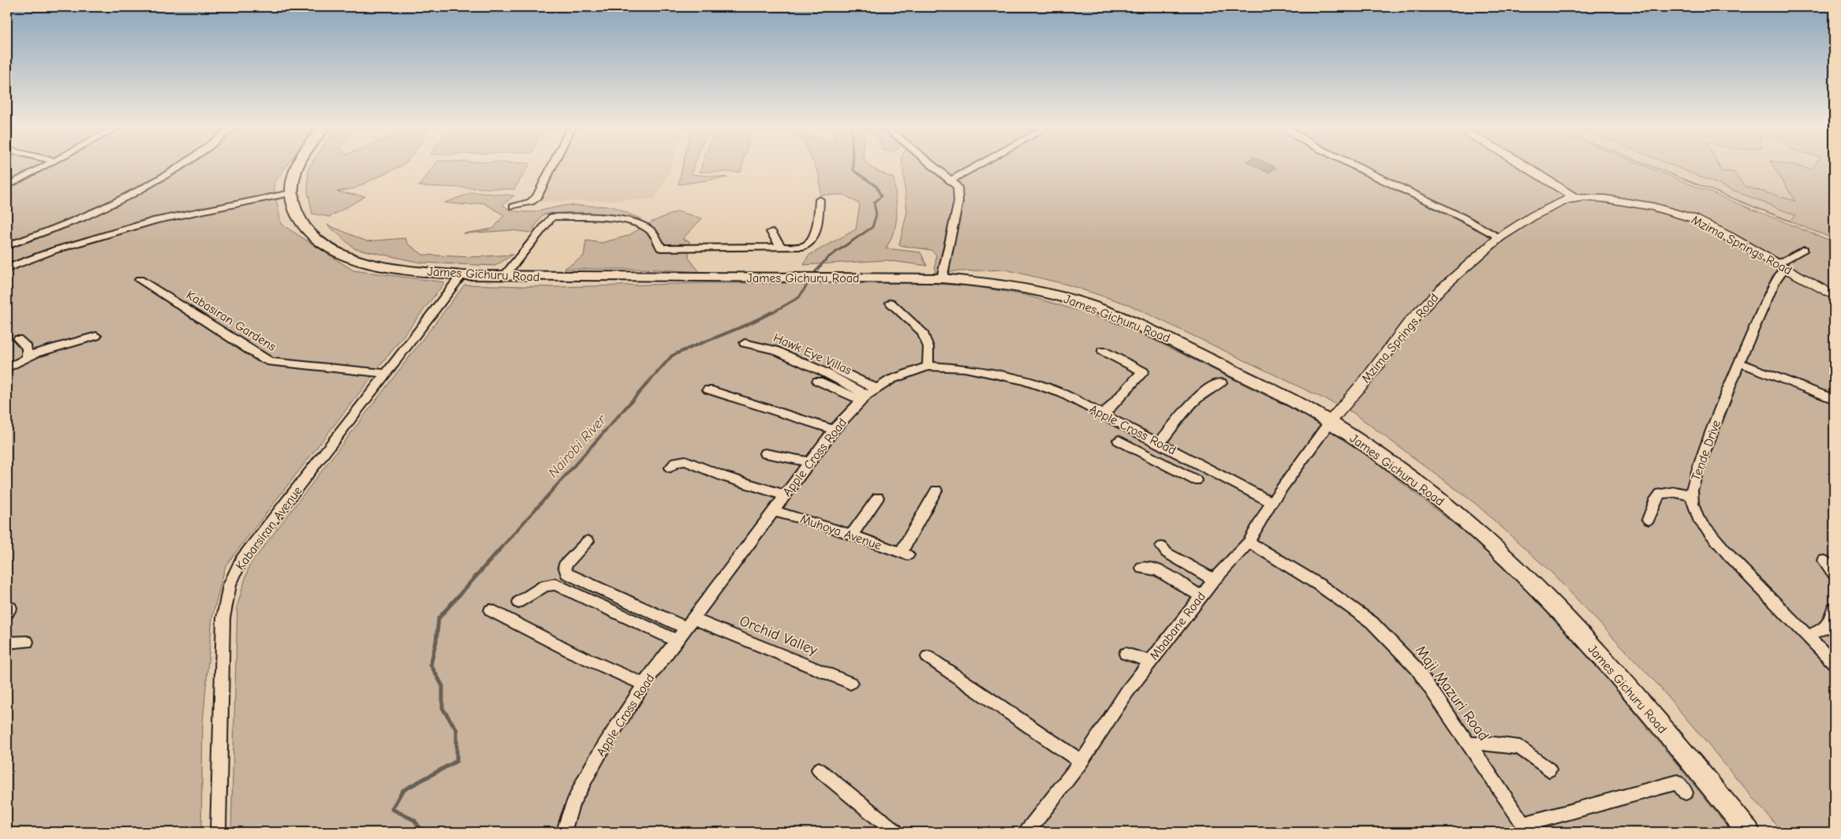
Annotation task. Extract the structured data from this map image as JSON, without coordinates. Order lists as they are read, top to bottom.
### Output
{
  "streets": {
    "main road": ["James Gichuru Road"],
    "street": [
      "Mzima Springs Road",
      "Kabasiran Gardens",
      "Hawk Eye Villas",
      "Apple Cross Road",
      "Tende Drive",
      "Kabarsiran Avenue",
      "Muhoya Avenue",
      "Mbabane Road",
      "Orchid Valley",
      "Maji Mazuri Road"
    ]
  },
  "crossings": [
    ["Mzima Springs Road", "James Gichuru Road"],
    ["Mzima Springs Road", "Tende Drive"],
    ["Mzima Springs Road", "Mbabane Road"],
    ["James Gichuru Road", "Kabarsiran Avenue"],
    ["James Gichuru Road", "Mbabane Road"],
    ["Kabasiran Gardens", "Kabarsiran Avenue"],
    ["Hawk Eye Villas", "Apple Cross Road"],
    ["Apple Cross Road", "Muhoya Avenue"],
    ["Apple Cross Road", "Mbabane Road"],
    ["Apple Cross Road", "Orchid Valley"],
    ["Mbabane Road", "Maji Mazuri Road"]
  ],
  "water": ["Nairobi River"]
}
